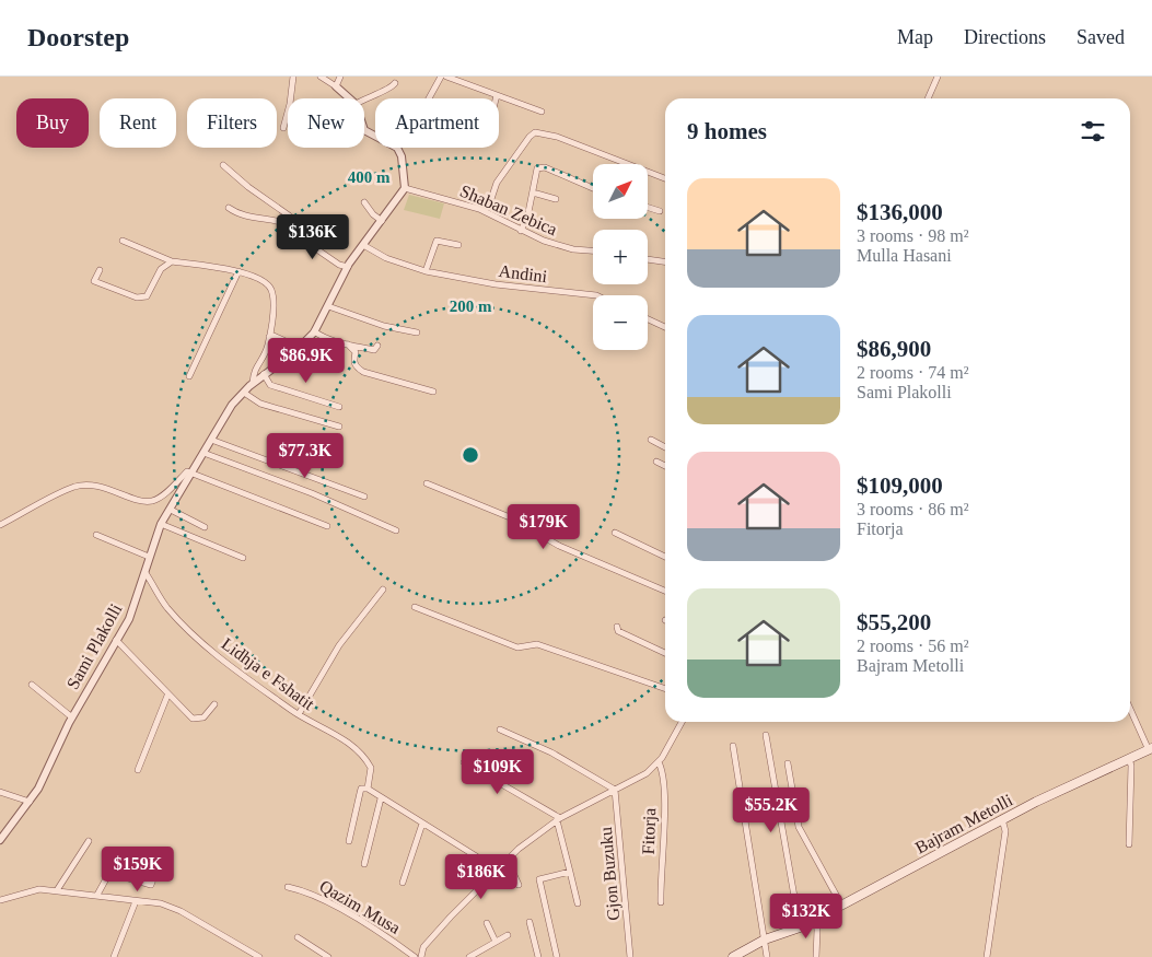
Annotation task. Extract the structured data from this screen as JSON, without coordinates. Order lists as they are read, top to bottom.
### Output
{
  "streets": {
    "main road": ["Bajram Metolli"],
    "street": [
      "Shaban Zebica",
      "Andini",
      "Sami Plakolli",
      "Lidhja e Fshatit",
      "Fitorja",
      "Gjon Buzuku",
      "Qazim Musa"
    ]
  },
  "crossings": [
    ["Shaban Zebica", "Sami Plakolli"],
    ["Andini", "Sami Plakolli"],
    ["Sami Plakolli", "Lidhja e Fshatit"]
  ],
  "north": "top right",
  "page": {
    "header": "Doorstep",
    "nav": ["Map", "Directions", "Saved"],
    "chip": [
      "Buy",
      "Rent",
      "Filters",
      "New",
      "Apartment"
    ],
    "heading": "9 homes",
    "map_buttons": ["+", "−"],
    "list": [
      {
        "name": "$136,000",
        "note": "3 rooms · 98 m² · Mulla Hasani"
      },
      {
        "name": "$86,900",
        "note": "2 rooms · 74 m² · Sami Plakolli"
      },
      {
        "name": "$109,000",
        "note": "3 rooms · 86 m² · Fitorja"
      },
      {
        "name": "$55,200",
        "note": "2 rooms · 56 m² · Bajram Metolli"
      }
    ],
    "price": [
      "$136K",
      "$86.9K",
      "$77.3K",
      "$179K",
      "$109K",
      "$55.2K",
      "$159K",
      "$186K",
      "$132K"
    ]
  },
  "rings": ["400 m", "200 m"]
}
